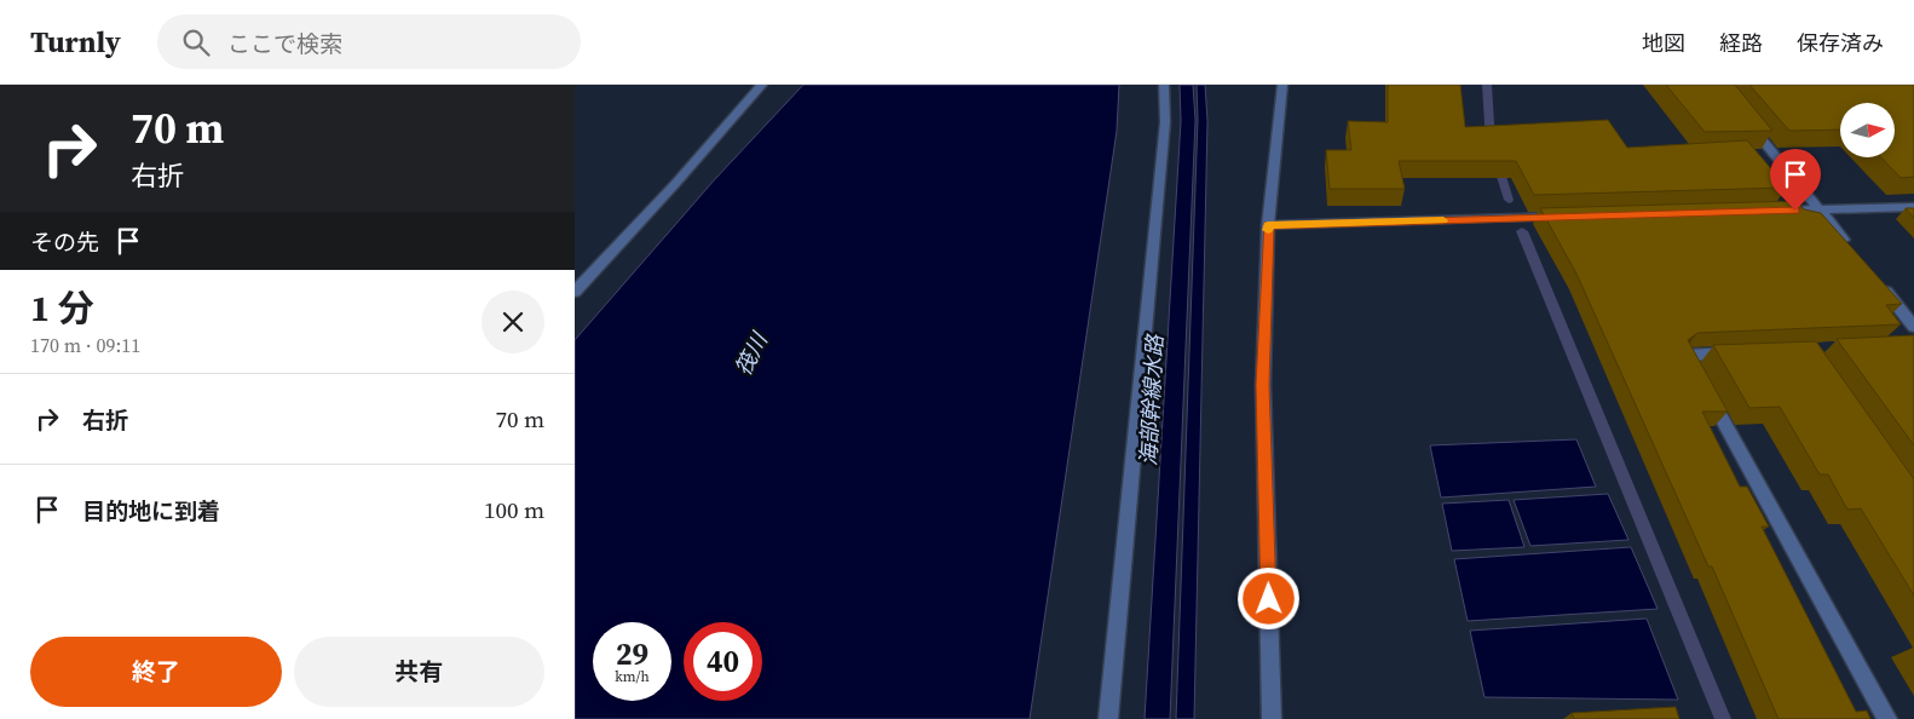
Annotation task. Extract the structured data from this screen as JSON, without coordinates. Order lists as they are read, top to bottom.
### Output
{
  "water": ["筏川", "海部幹線水路"],
  "north": "right",
  "page": {
    "header": "Turnly",
    "search": "ここで検索",
    "nav": ["地図", "経路", "保存済み"],
    "turn": ["70 m", "右折"],
    "then": "その先",
    "heading": ["1 分", "170 m · 09:11"],
    "list": [
      {
        "name": "右折",
        "value": "70 m"
      },
      {
        "name": "目的地に到着",
        "value": "100 m"
      }
    ],
    "speed": "29 km/h",
    "limit": "40",
    "buttons": ["終了", "共有"]
  }
}
